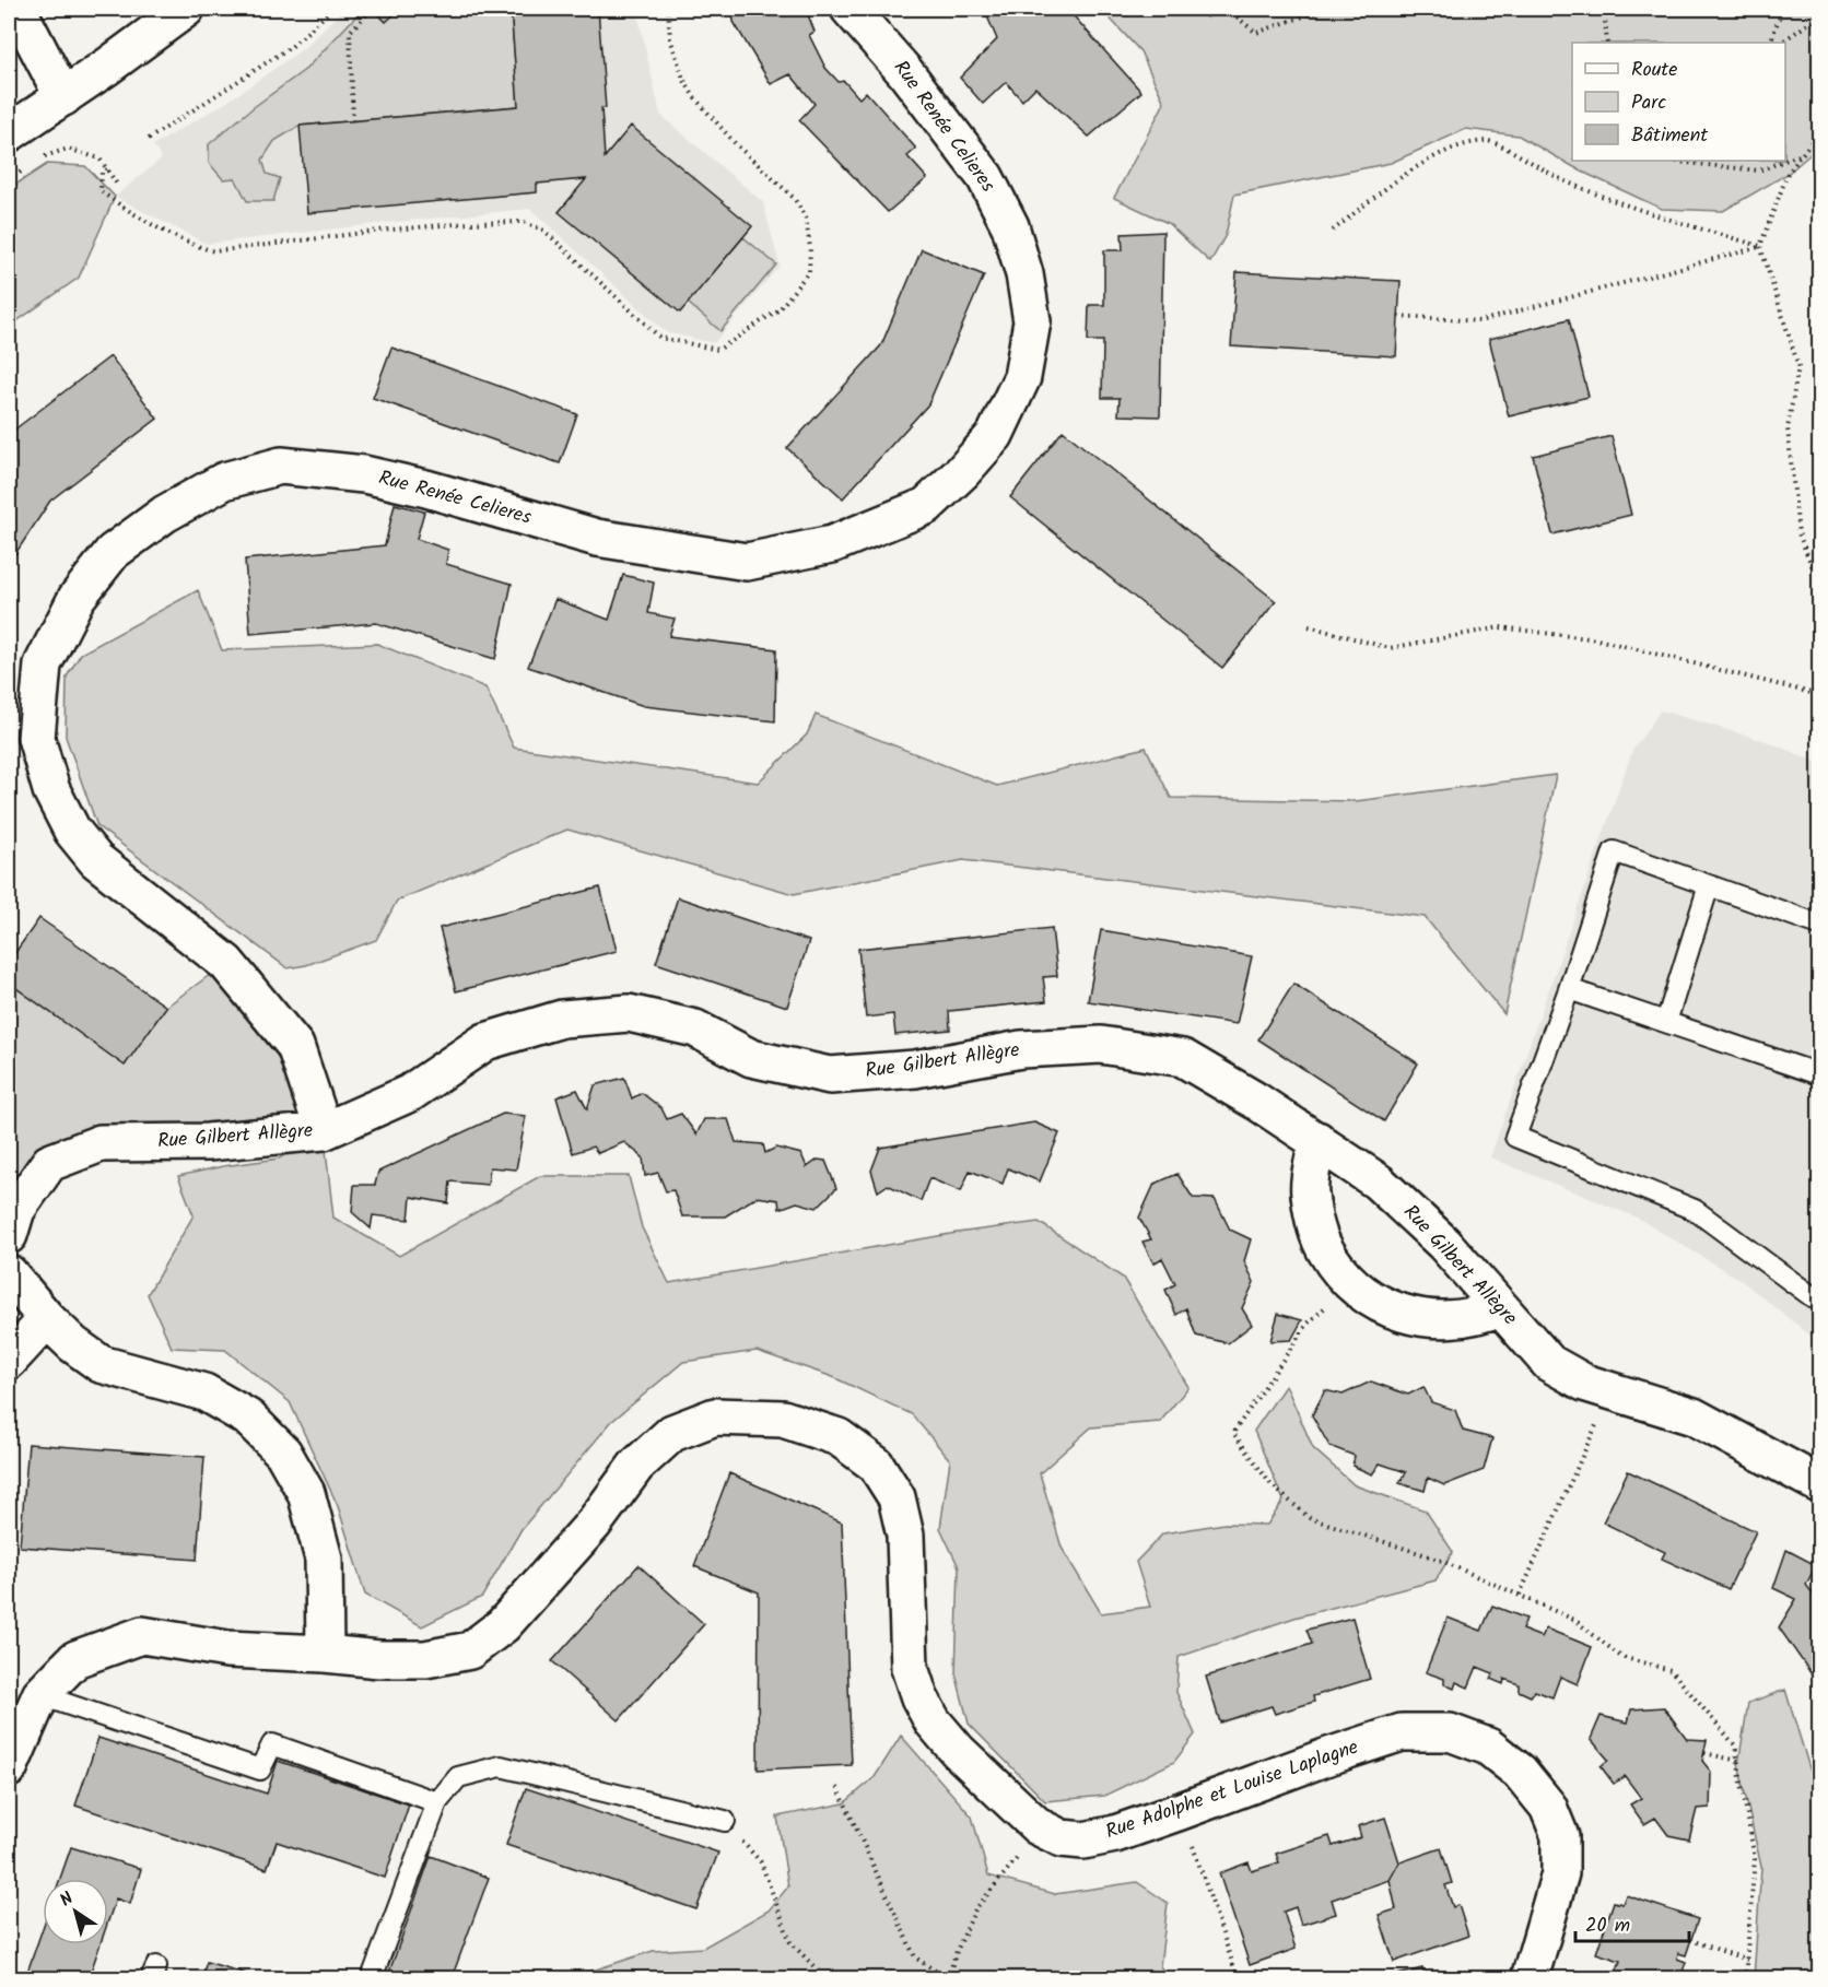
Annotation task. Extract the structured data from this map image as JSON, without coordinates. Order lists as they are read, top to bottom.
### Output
{
  "streets": {
    "street": ["Rue Renée Celieres", "Rue Gilbert Allègre", "Rue Adolphe et Louise Laplagne"]
  },
  "crossings": [
    ["Rue Renée Celieres", "Rue Gilbert Allègre"]
  ],
  "legend": ["Route", "Parc", "Bâtiment"],
  "scale_bar": "20 m",
  "north": "top left"
}
